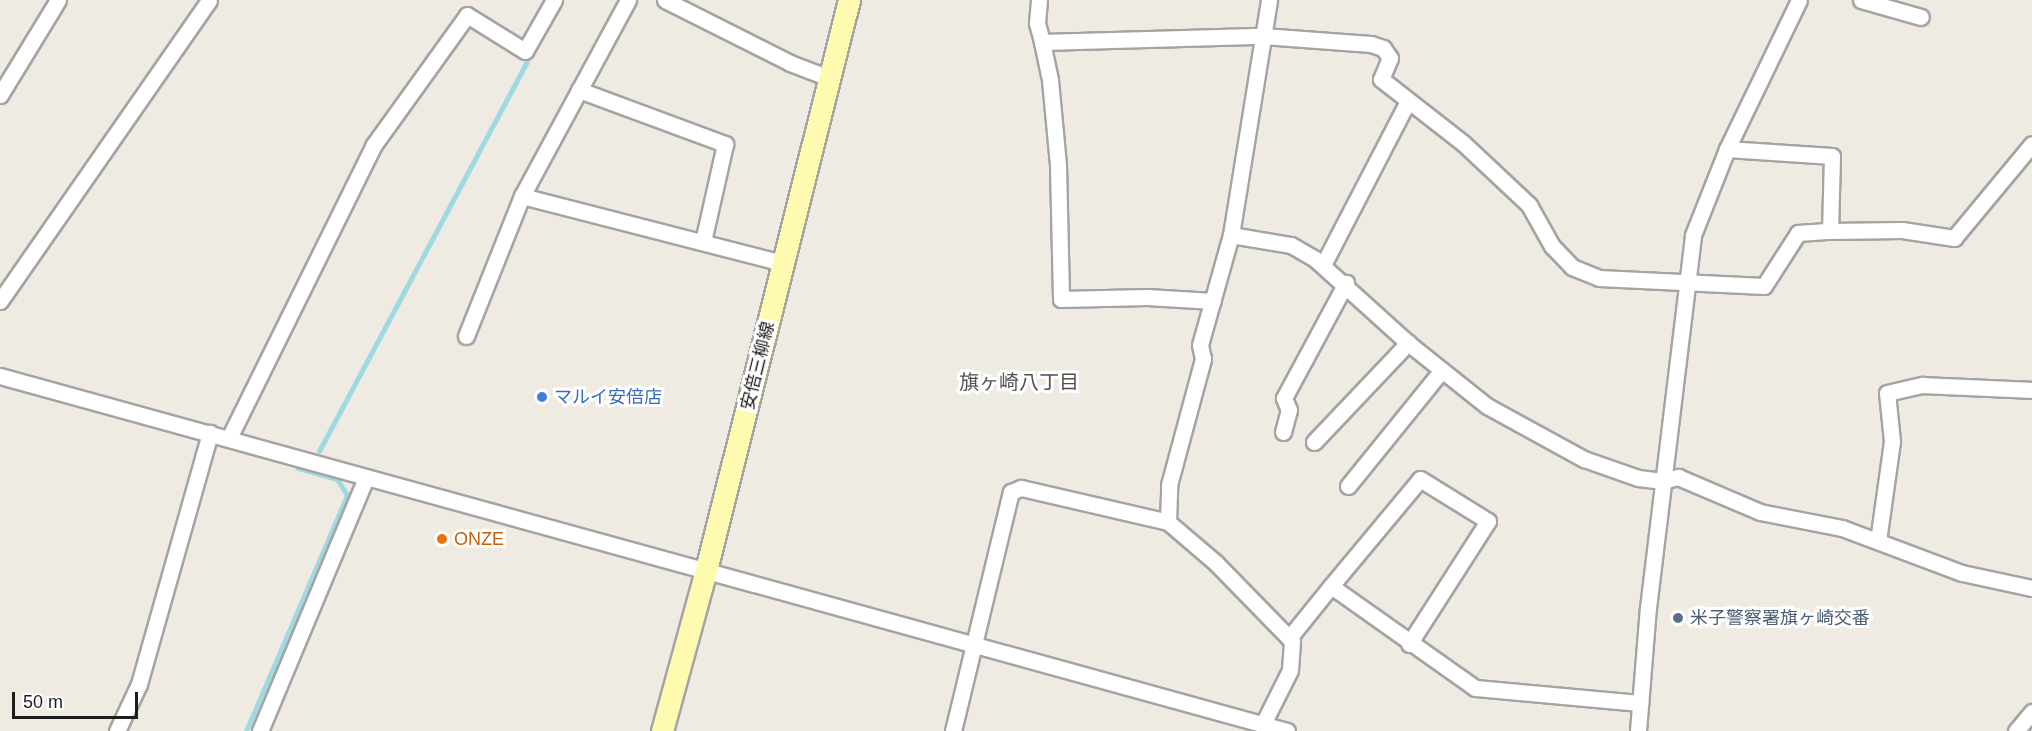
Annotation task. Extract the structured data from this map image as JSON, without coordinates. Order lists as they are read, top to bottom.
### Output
{
  "streets": {
    "street": ["安倍三柳線"]
  },
  "districts": ["旗ヶ崎八丁目"],
  "places": ["マルイ安倍店", "ONZE", "米子警察署旗ヶ崎交番"],
  "scale_bar": "50 m"
}
